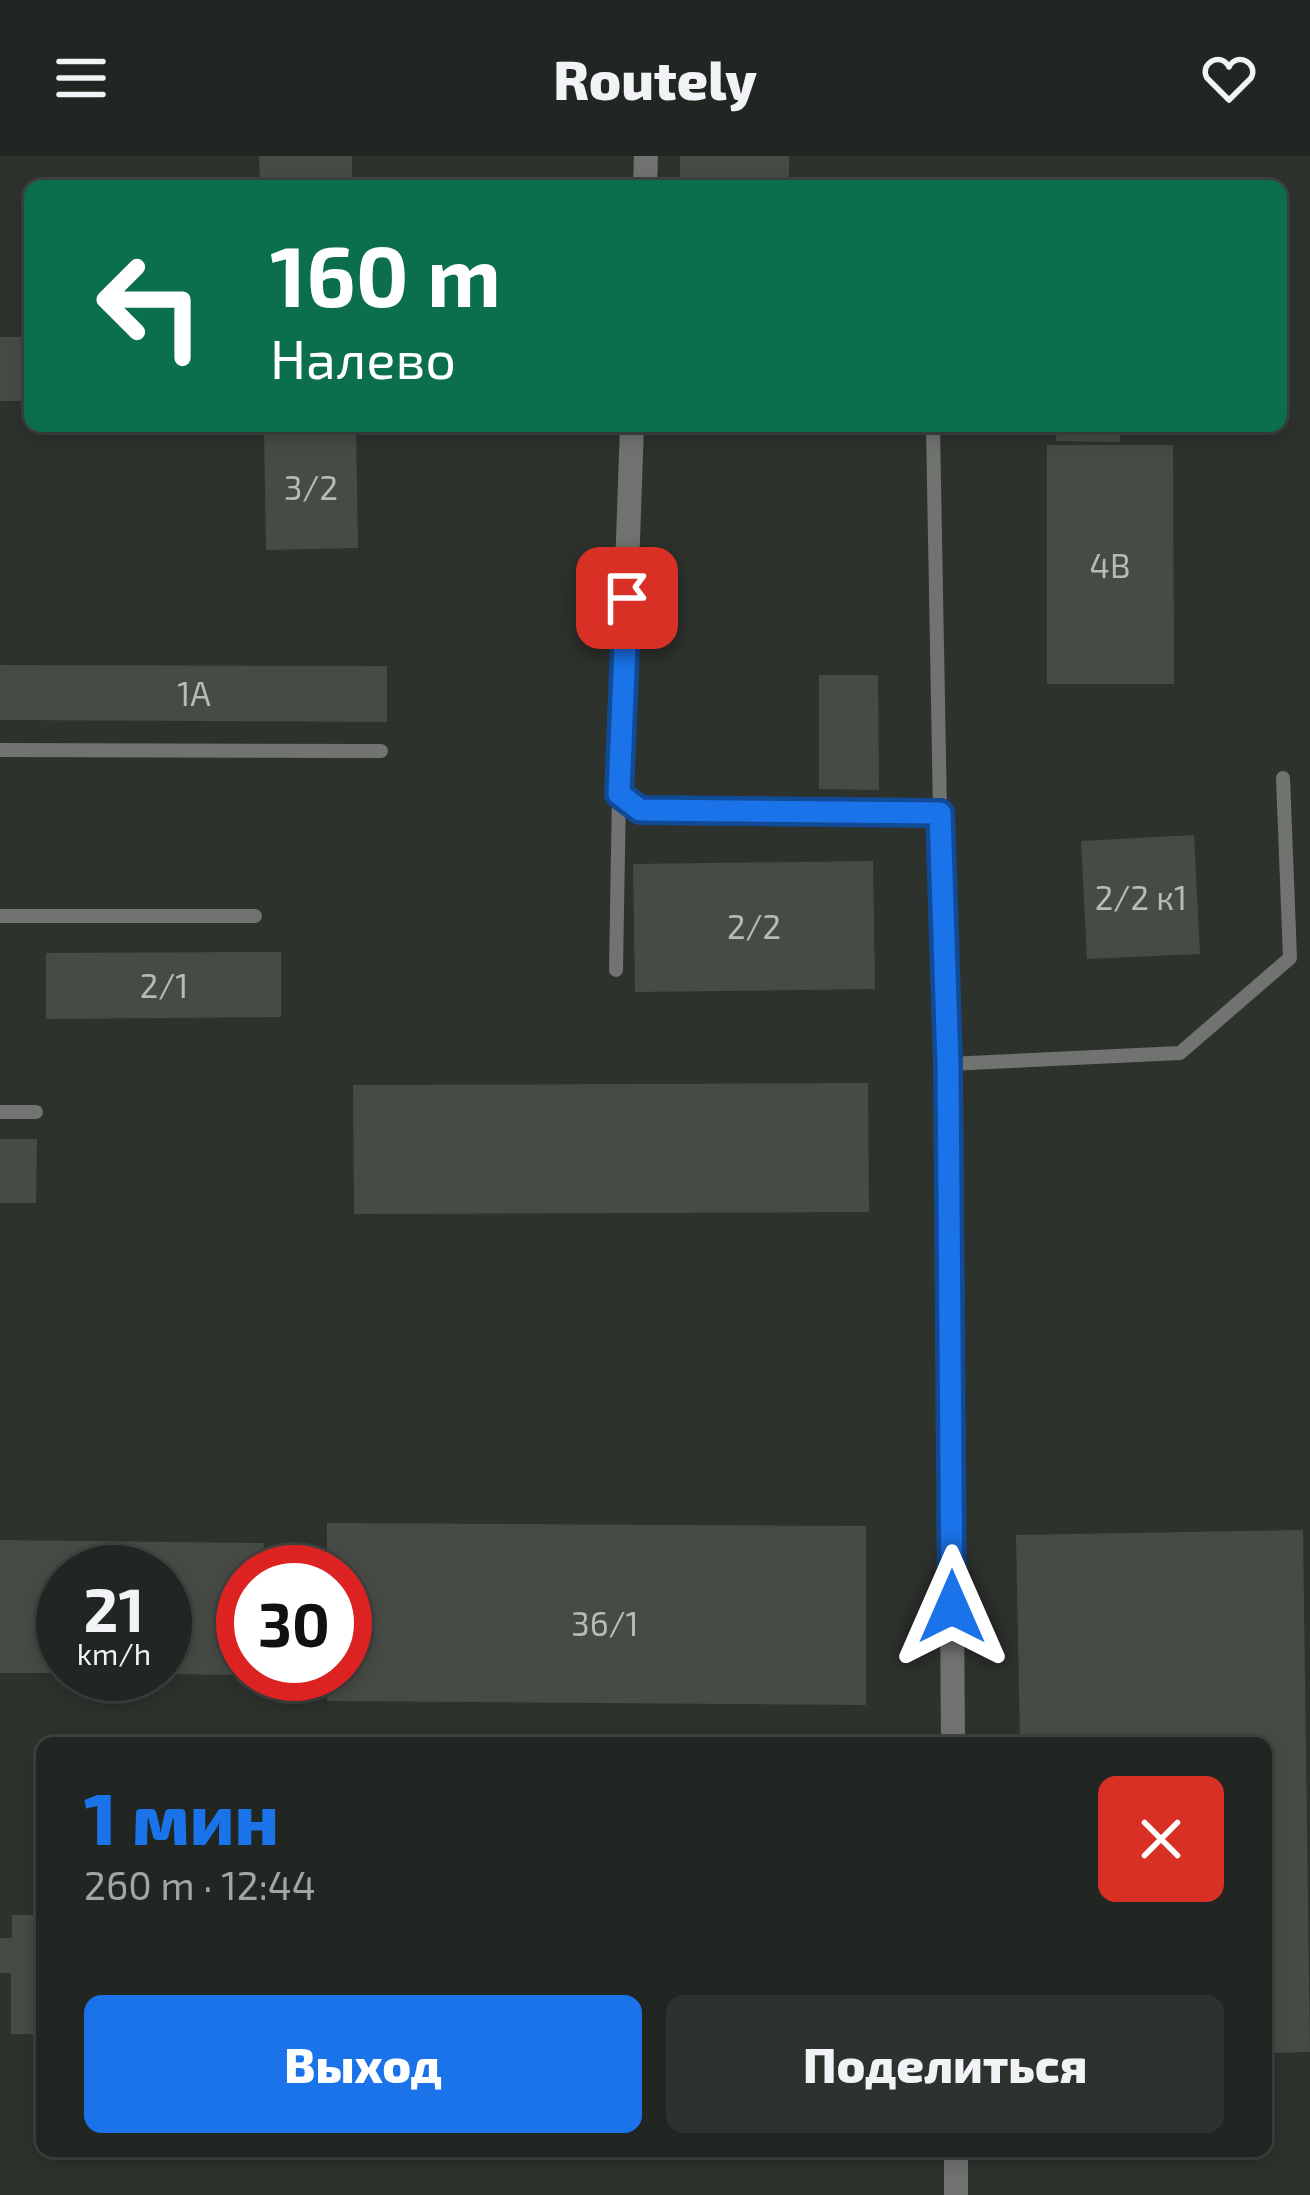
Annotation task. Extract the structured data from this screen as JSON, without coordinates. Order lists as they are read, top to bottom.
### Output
{
  "house_numbers": [
    "3/2",
    "4В",
    "1А",
    "2/2 к1",
    "2/2",
    "2/1",
    "36/1"
  ],
  "page": {
    "header": "Routely",
    "turn": ["160 m", "Налево"],
    "speed": "21 km/h",
    "limit": "30",
    "heading": ["1 мин", "260 m · 12:44"],
    "buttons": ["Выход", "Поделиться"]
  }
}
